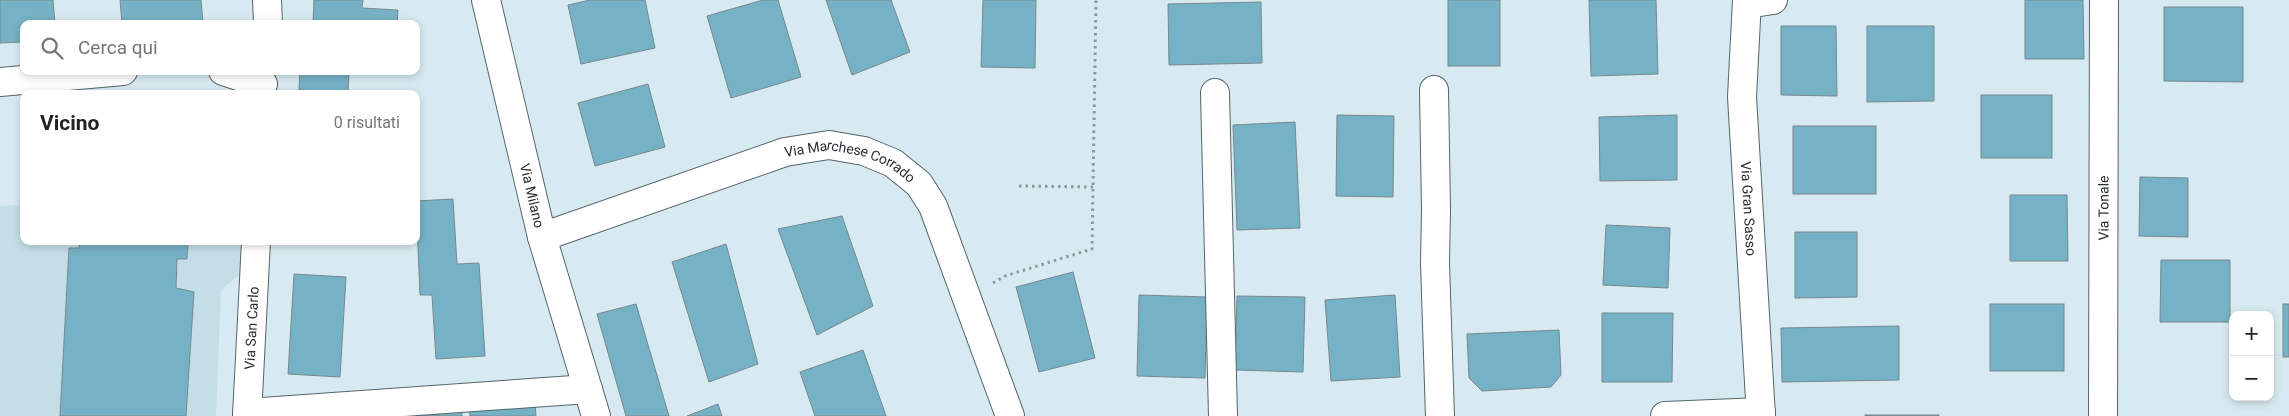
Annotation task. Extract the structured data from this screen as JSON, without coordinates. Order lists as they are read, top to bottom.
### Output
{
  "streets": {
    "street": [
      "Via Marchese Corrado",
      "Via Milano",
      "Via Gran Sasso",
      "Via Tonale",
      "Via San Carlo"
    ]
  },
  "crossings": [
    ["Via Marchese Corrado", "Via Milano"]
  ],
  "page": {
    "search": "Cerca qui",
    "heading": ["Vicino", "0 risultati"],
    "map_buttons": ["+", "−"]
  }
}
